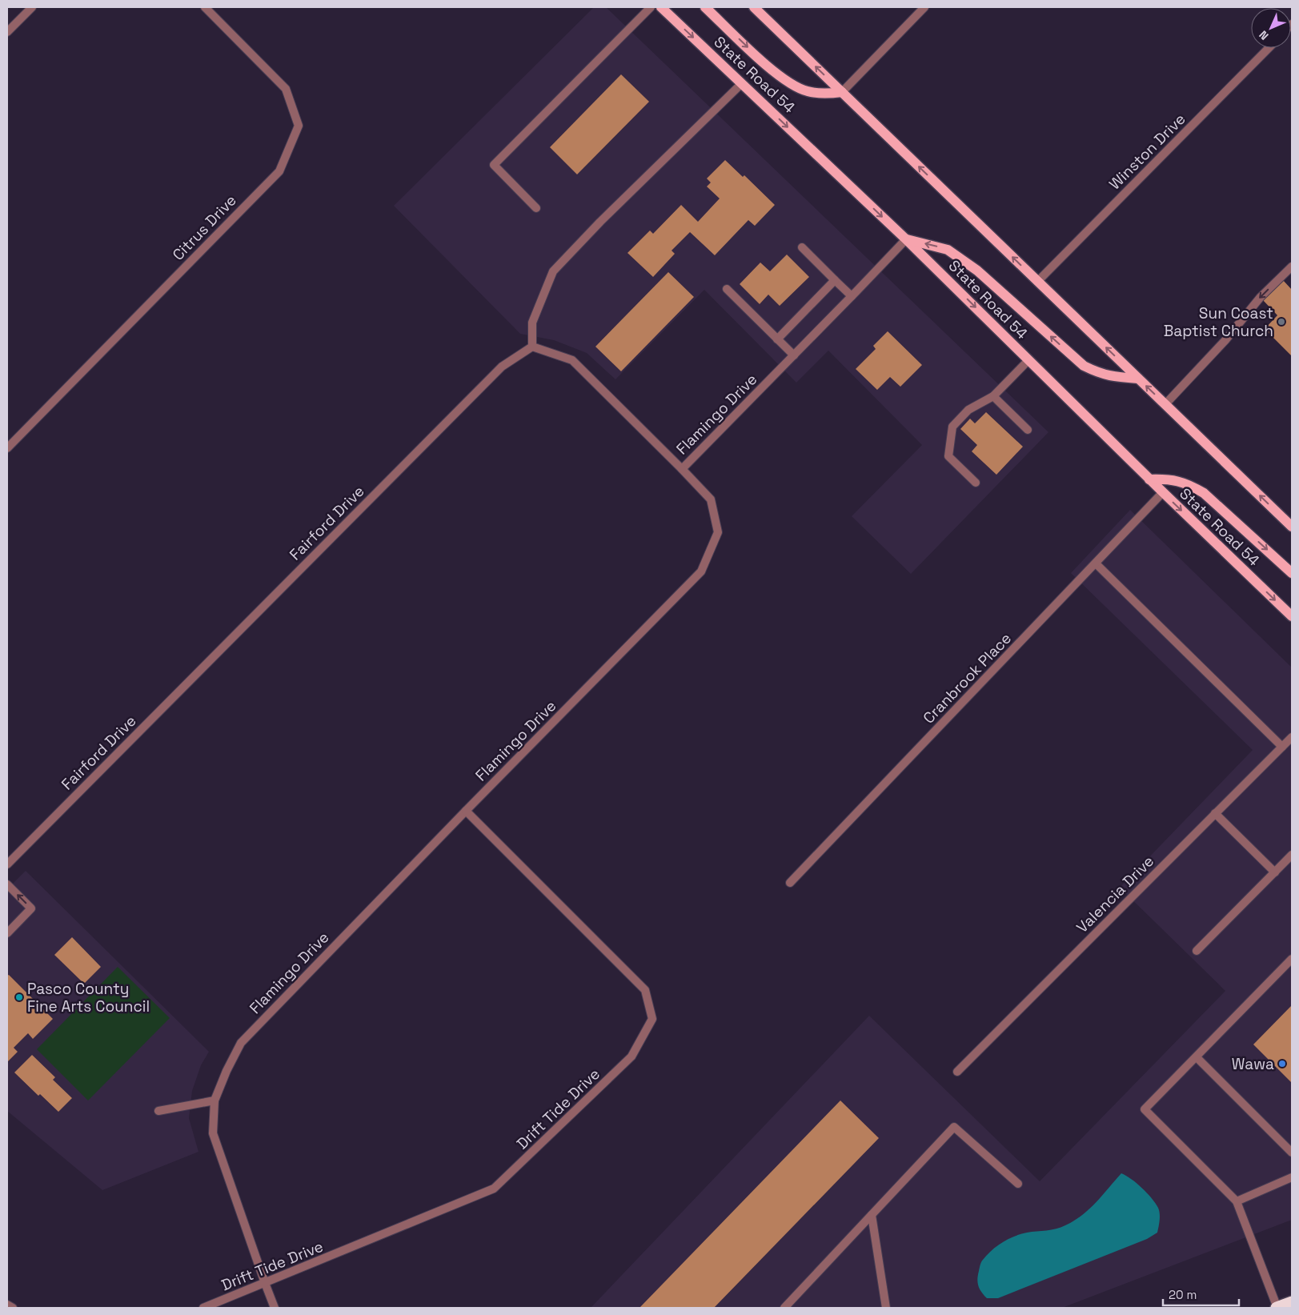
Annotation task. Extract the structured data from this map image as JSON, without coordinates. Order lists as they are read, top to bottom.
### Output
{
  "streets": {
    "main road": ["State Road 54"],
    "street": [
      "Winston Drive",
      "Citrus Drive",
      "Flamingo Drive",
      "Fairford Drive",
      "Cranbrook Place",
      "Valencia Drive",
      "Drift Tide Drive"
    ]
  },
  "crossings": [
    ["State Road 54", "Flamingo Drive"],
    ["State Road 54", "Cranbrook Place"],
    ["Flamingo Drive", "Drift Tide Drive"]
  ],
  "places": ["Sun Coast Baptist Church", "Pasco County Fine Arts Council", "Wawa"],
  "scale_bar": "20 m",
  "north": "bottom left"
}
